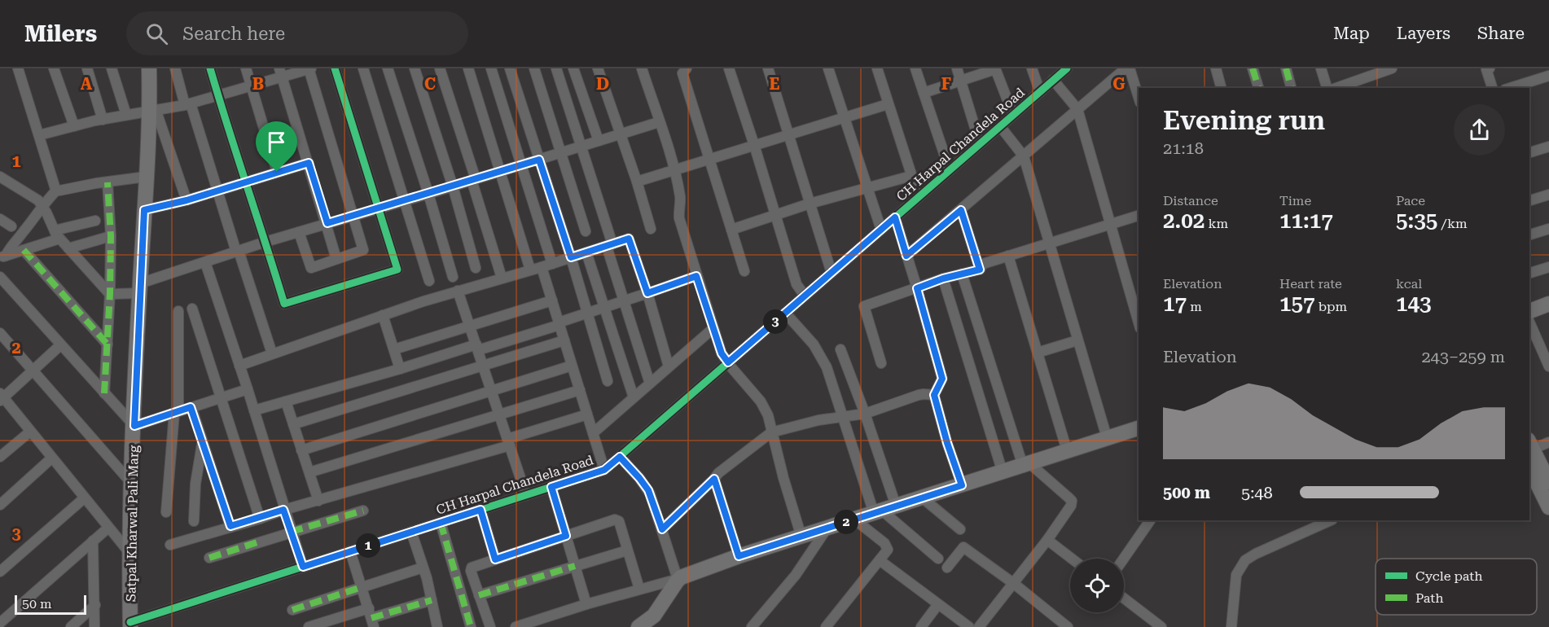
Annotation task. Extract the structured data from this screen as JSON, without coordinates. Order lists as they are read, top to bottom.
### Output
{
  "streets": {
    "street": ["CH Harpal Chandela Road", "Satpal Kharwal Pali Marg"]
  },
  "crossings": [
    ["CH Harpal Chandela Road", "Satpal Kharwal Pali Marg"]
  ],
  "legend": ["Cycle path", "Path"],
  "scale_bar": "50 m",
  "page": {
    "header": "Milers",
    "search": "Search here",
    "nav": ["Map", "Layers", "Share"],
    "heading": ["Evening run", "21:18"],
    "stats": [
      ["Distance", "2.02 km"],
      ["Time", "11:17"],
      ["Pace", "5:35 /km"],
      ["Elevation", "17 m"],
      ["Heart rate", "157 bpm"],
      ["kcal", "143"]
    ],
    "pins": ["3", "2", "1"],
    "chart": ["Elevation", "243–259 m"],
    "list": [
      {
        "name": "500 m",
        "note": "5:48"
      }
    ],
    "scale": "50 m"
  },
  "grid": {
    "columns": [
      "A",
      "B",
      "C",
      "D",
      "E",
      "F",
      "G"
    ],
    "rows": ["1", "2", "3"]
  }
}
